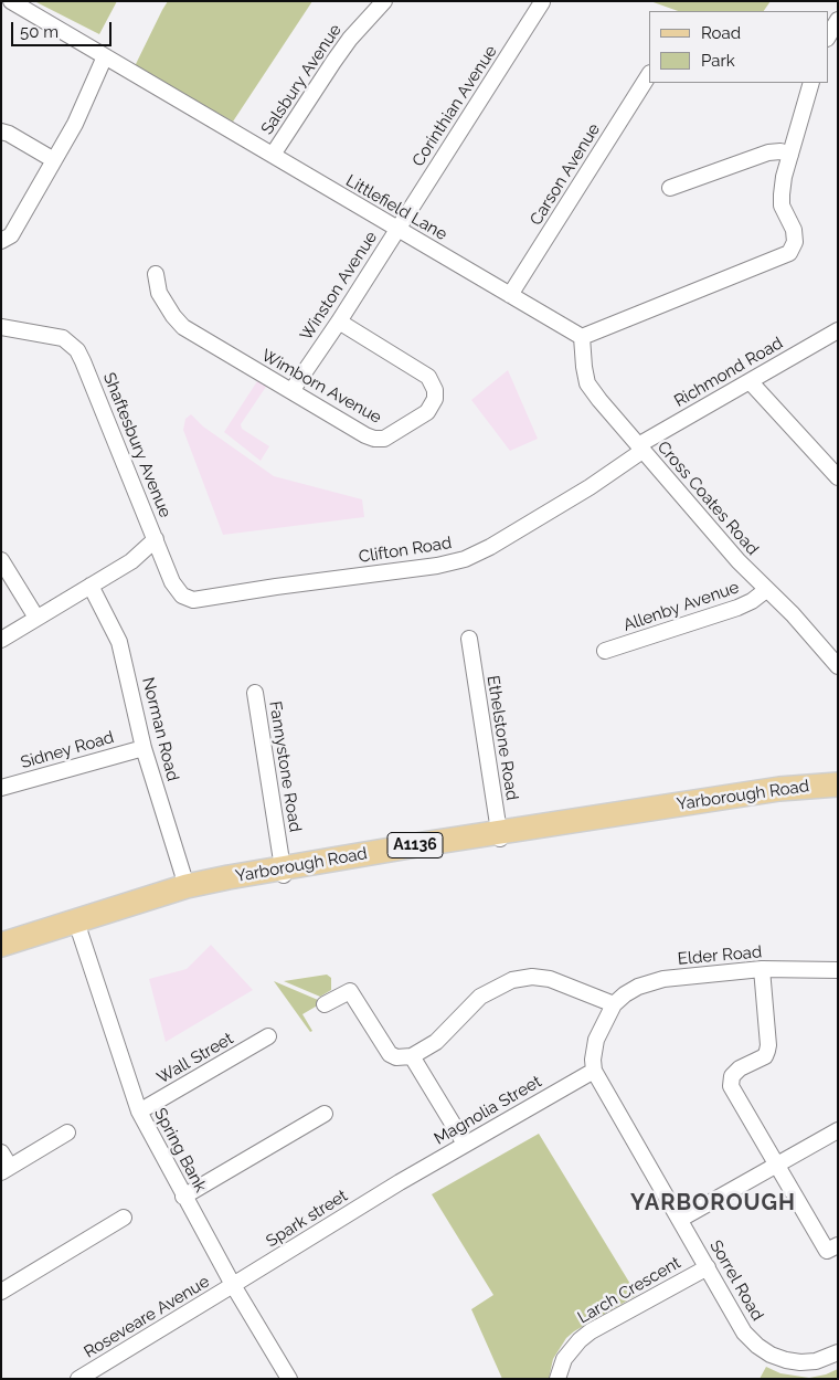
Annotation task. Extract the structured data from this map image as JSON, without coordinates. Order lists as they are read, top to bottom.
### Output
{
  "streets": {
    "main road": ["Yarborough Road", "A1136"],
    "street": [
      "Salsbury Avenue",
      "Corinthian Avenue",
      "Carson Avenue",
      "Littlefield Lane",
      "Winston Avenue",
      "Richmond Road",
      "Wimborn Avenue",
      "Shaftesbury Avenue",
      "Cross Coates Road",
      "Clifton Road",
      "Allenby Avenue",
      "Norman Road",
      "Ethelstone Road",
      "Sidney Road",
      "Fannystone Road",
      "Elder Road",
      "Wall Street",
      "Magnolia Street",
      "Spring Bank",
      "Spark street",
      "Sorrel Road",
      "Larch Crescent",
      "Roseveare Avenue"
    ]
  },
  "crossings": [
    ["Salsbury Avenue", "Littlefield Lane"],
    ["Corinthian Avenue", "Littlefield Lane"],
    ["Corinthian Avenue", "Winston Avenue"],
    ["Carson Avenue", "Littlefield Lane"],
    ["Littlefield Lane", "Winston Avenue"],
    ["Littlefield Lane", "Cross Coates Road"],
    ["Winston Avenue", "Wimborn Avenue"],
    ["Richmond Road", "Cross Coates Road"],
    ["Richmond Road", "Clifton Road"],
    ["Shaftesbury Avenue", "Clifton Road"],
    ["Cross Coates Road", "Clifton Road"],
    ["Cross Coates Road", "Allenby Avenue"],
    ["Norman Road", "Sidney Road"],
    ["Norman Road", "Yarborough Road"],
    ["Ethelstone Road", "Yarborough Road"],
    ["Fannystone Road", "Yarborough Road"],
    ["Yarborough Road", "Spring Bank"],
    ["Elder Road", "Magnolia Street"],
    ["Elder Road", "Sorrel Road"],
    ["Wall Street", "Spring Bank"],
    ["Magnolia Street", "Spark street"],
    ["Magnolia Street", "Sorrel Road"],
    ["Spring Bank", "Spark street"],
    ["Spring Bank", "Roseveare Avenue"],
    ["Spark street", "Roseveare Avenue"],
    ["Sorrel Road", "Larch Crescent"]
  ],
  "districts": ["YARBOROUGH"],
  "legend": ["Road", "Park"],
  "scale_bar": "50 m"
}
